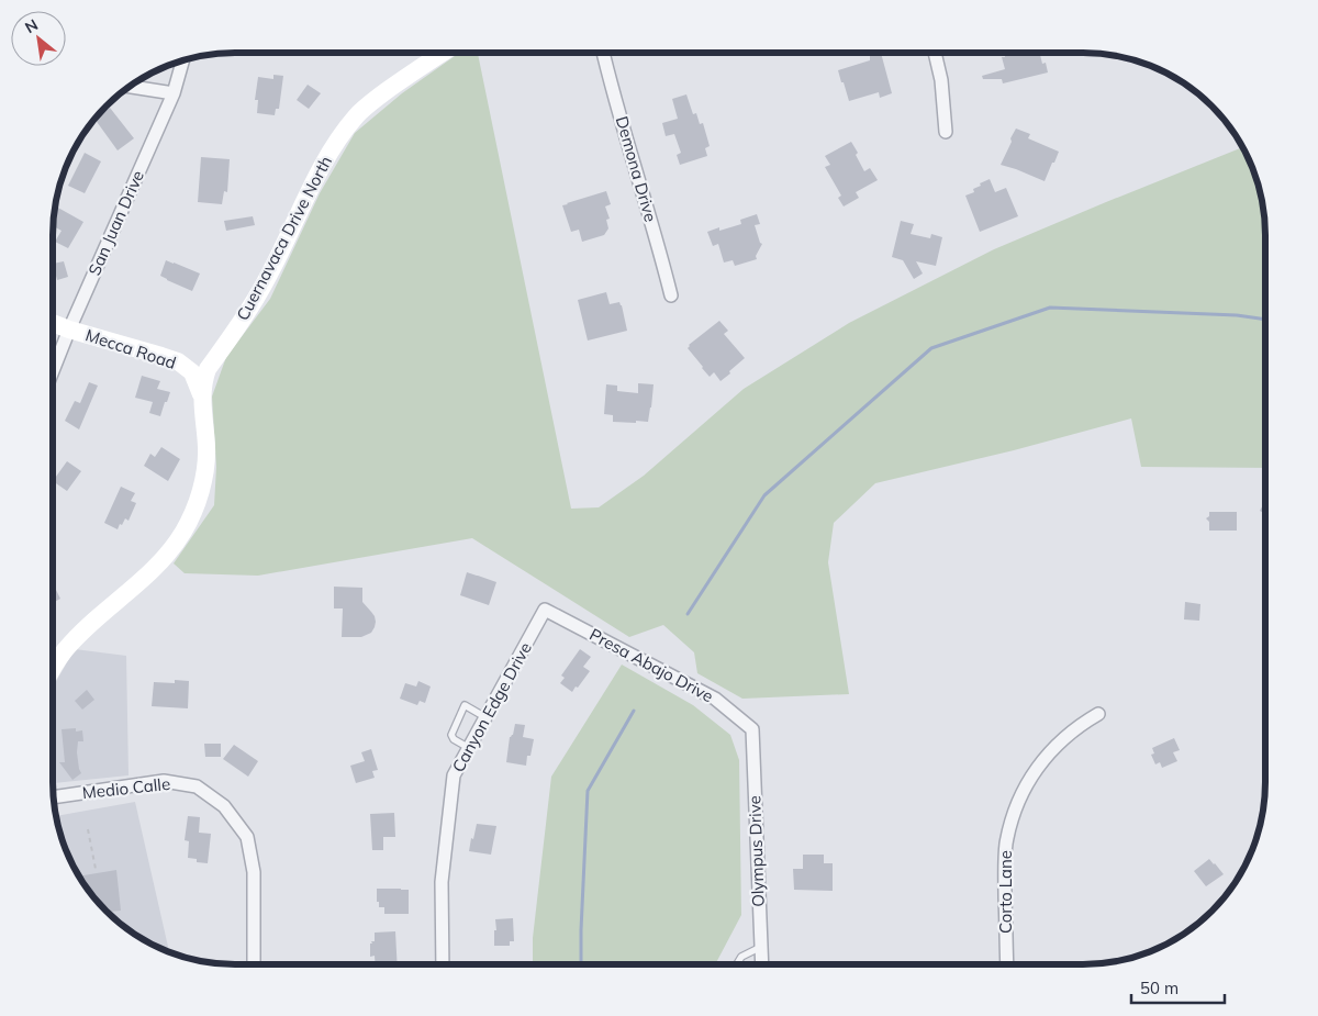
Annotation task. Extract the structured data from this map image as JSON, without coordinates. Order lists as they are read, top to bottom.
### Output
{
  "streets": {
    "street": [
      "Demona Drive",
      "San Juan Drive",
      "Cuernavaca Drive North",
      "Mecca Road",
      "Presa Abajo Drive",
      "Canyon Edge Drive",
      "Medio Calle",
      "Olympus Drive",
      "Corto Lane"
    ]
  },
  "crossings": [
    ["San Juan Drive", "Mecca Road"],
    ["Cuernavaca Drive North", "Mecca Road"],
    ["Presa Abajo Drive", "Canyon Edge Drive"],
    ["Presa Abajo Drive", "Olympus Drive"]
  ],
  "scale_bar": "50 m",
  "north": "top left"
}
